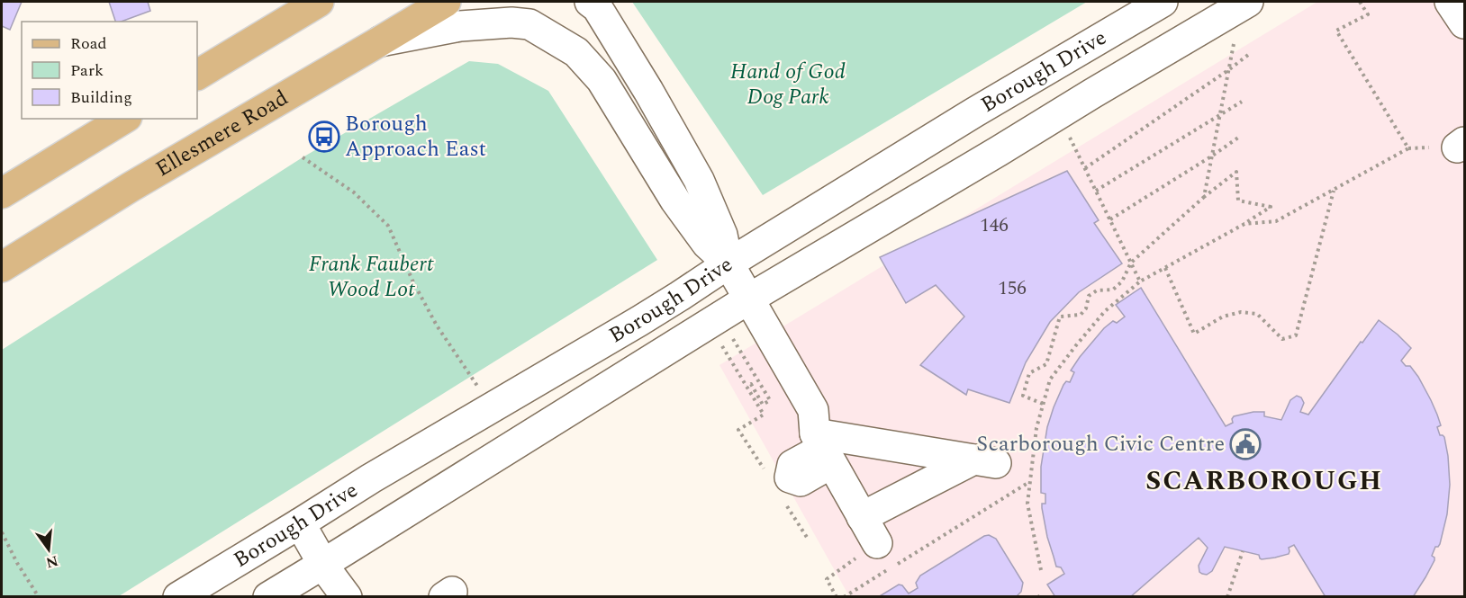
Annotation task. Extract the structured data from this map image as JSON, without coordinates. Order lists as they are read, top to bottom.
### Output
{
  "streets": {
    "main road": ["Ellesmere Road"],
    "street": ["Borough Drive"]
  },
  "districts": ["SCARBOROUGH"],
  "parks": ["Hand of God Dog Park", "Frank Faubert Wood Lot"],
  "places": {
    "bus stop": ["Borough Approach East"],
    "public building": ["Scarborough Civic Centre"]
  },
  "house_numbers": ["146", "156"],
  "legend": ["Road", "Park", "Building"],
  "north": "bottom"
}
